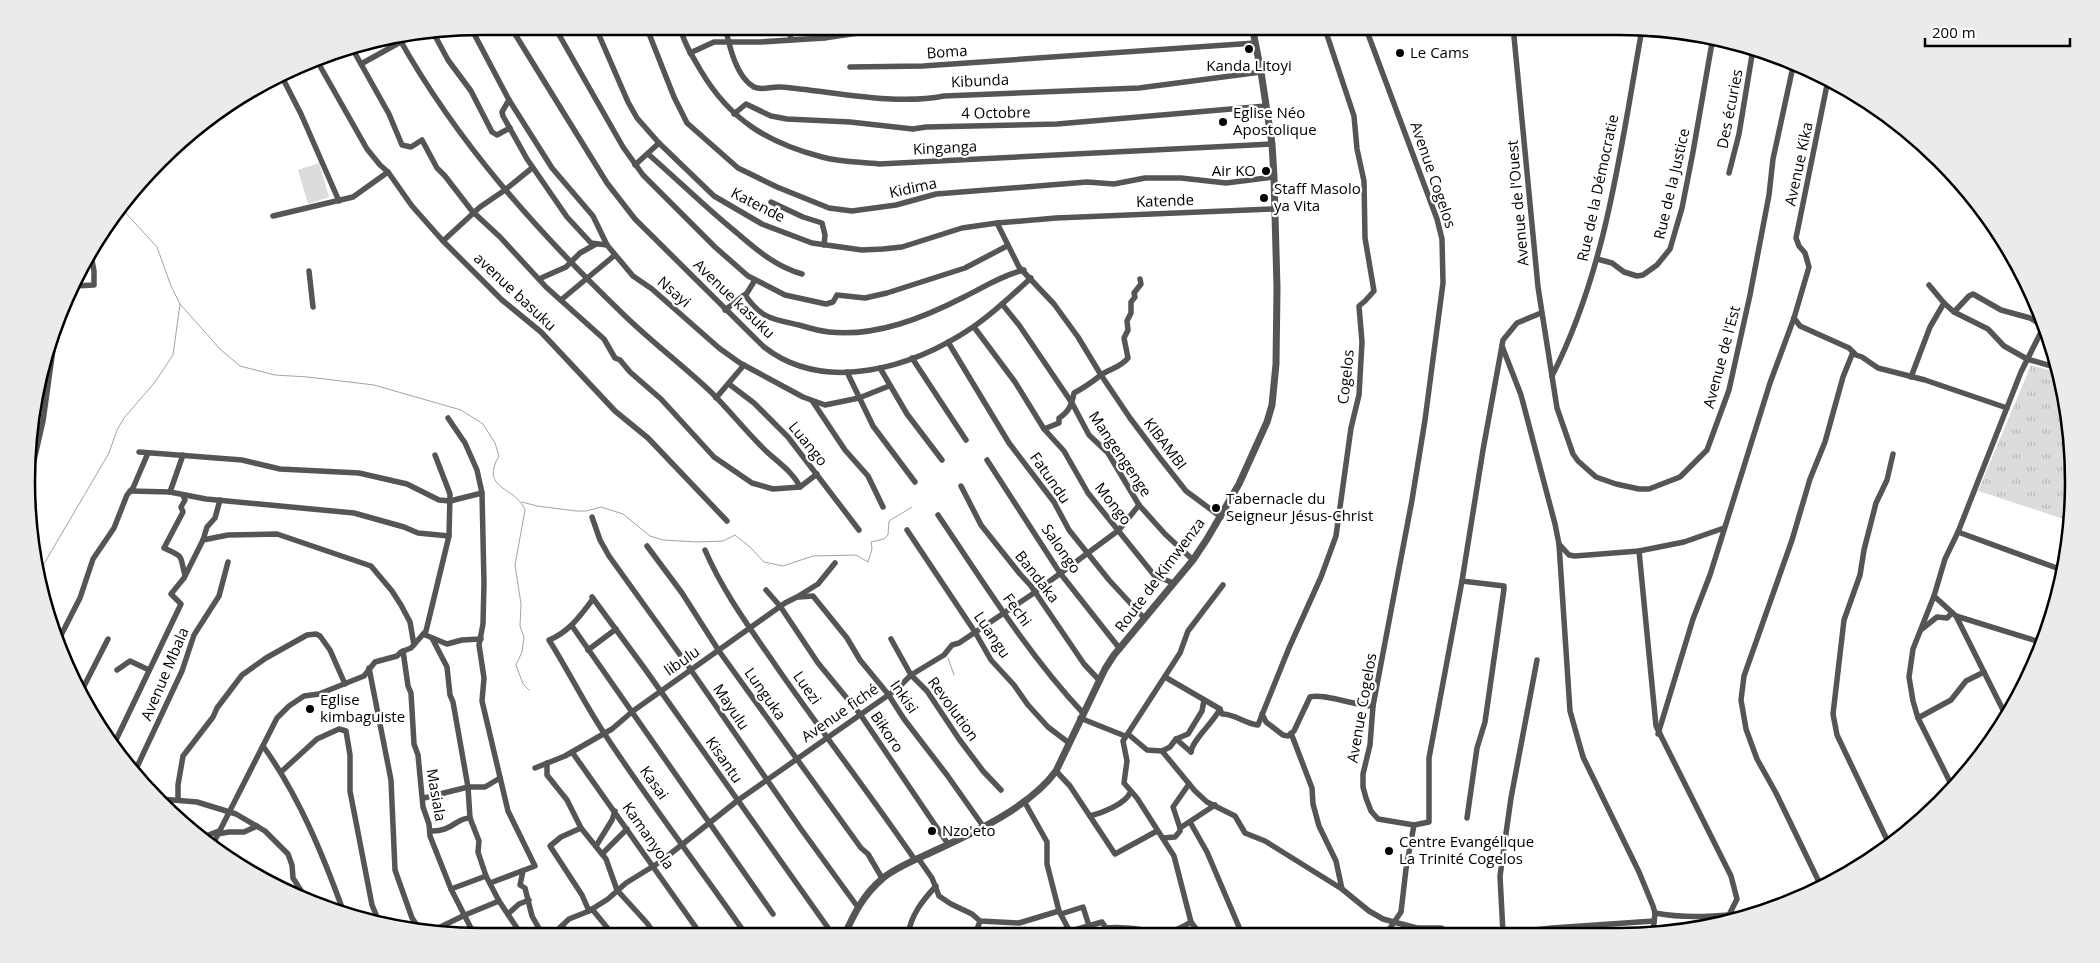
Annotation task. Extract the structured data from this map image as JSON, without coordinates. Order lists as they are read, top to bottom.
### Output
{
  "streets": {
    "street": [
      "Boma",
      "Kibunda",
      "Des écuries",
      "4 Octobre",
      "Kinganga",
      "Avenue Kika",
      "Avenue Cogelos",
      "Rue de la Justice",
      "Kidima",
      "Rue de la Démocratie",
      "Katende",
      "Avenue de l'Ouest",
      "avenue basuku",
      "Nsayi",
      "Avenue kasuku",
      "Avenue de l'Est",
      "Cogelos",
      "Luango",
      "KIBAMBI",
      "Mangengenge",
      "Fatundu",
      "Mongo",
      "Salongo",
      "Route de Kimwenza",
      "Bandaka",
      "Fechi",
      "Luangu",
      "libulu",
      "Avenue Mbala",
      "Luezi",
      "Lunguka",
      "Inkisi",
      "Mayulu",
      "Revolution",
      "Avenue fiché",
      "Bikoro",
      "Kisantu",
      "Kasai",
      "Masiala",
      "Kamanyola"
    ]
  },
  "crossings": [
    ["Boma", "Route de Kimwenza"],
    ["Kibunda", "Route de Kimwenza"],
    ["4 Octobre", "Kinganga"],
    ["4 Octobre", "Route de Kimwenza"],
    ["Kinganga", "Route de Kimwenza"],
    ["Rue de la Justice", "Rue de la Démocratie"],
    ["Kidima", "Route de Kimwenza"],
    ["Rue de la Démocratie", "Avenue de l'Ouest"],
    ["Rue de la Démocratie", "Avenue de l'Est"],
    ["Katende", "Route de Kimwenza"],
    ["Avenue de l'Ouest", "Avenue de l'Est"],
    ["Nsayi", "Luango"],
    ["Avenue kasuku", "Mangengenge"],
    ["Avenue kasuku", "Fatundu"],
    ["Avenue kasuku", "Mongo"],
    ["KIBAMBI", "Route de Kimwenza"],
    ["Mangengenge", "Route de Kimwenza"],
    ["Mangengenge", "Avenue fiché"],
    ["Fatundu", "Route de Kimwenza"],
    ["Fatundu", "Avenue fiché"],
    ["Mongo", "Route de Kimwenza"],
    ["Mongo", "Avenue fiché"],
    ["Salongo", "Route de Kimwenza"],
    ["Salongo", "Avenue fiché"],
    ["Route de Kimwenza", "Bandaka"],
    ["Route de Kimwenza", "Fechi"],
    ["Route de Kimwenza", "Luangu"],
    ["Route de Kimwenza", "Luezi"],
    ["Route de Kimwenza", "Lunguka"],
    ["Route de Kimwenza", "Inkisi"],
    ["Route de Kimwenza", "Mayulu"],
    ["Route de Kimwenza", "Bikoro"],
    ["Bandaka", "Avenue fiché"],
    ["Fechi", "Avenue fiché"],
    ["Luangu", "Avenue fiché"],
    ["libulu", "Luezi"],
    ["libulu", "Lunguka"],
    ["libulu", "Inkisi"],
    ["libulu", "Mayulu"],
    ["libulu", "Bikoro"],
    ["libulu", "Kisantu"],
    ["libulu", "Kasai"],
    ["libulu", "Kamanyola"],
    ["Luezi", "Avenue fiché"],
    ["Lunguka", "Avenue fiché"],
    ["Inkisi", "Avenue fiché"],
    ["Mayulu", "Avenue fiché"],
    ["Revolution", "Avenue fiché"],
    ["Avenue fiché", "Bikoro"],
    ["Avenue fiché", "Kisantu"],
    ["Avenue fiché", "Kasai"],
    ["Avenue fiché", "Kamanyola"],
    ["Kisantu", "Kasai"]
  ],
  "places": [
    "Kanda Litoyi",
    "Le Cams",
    "Eglise Néo Apostolique",
    "Air KO",
    "Staff Masolo ya Vita",
    "Tabernacle du Seigneur Jésus-Christ",
    "Eglise kimbaguiste",
    "Nzo'eto",
    "Centre Evangélique La Trinité Cogelos"
  ],
  "scale_bar": "200 m"
}
